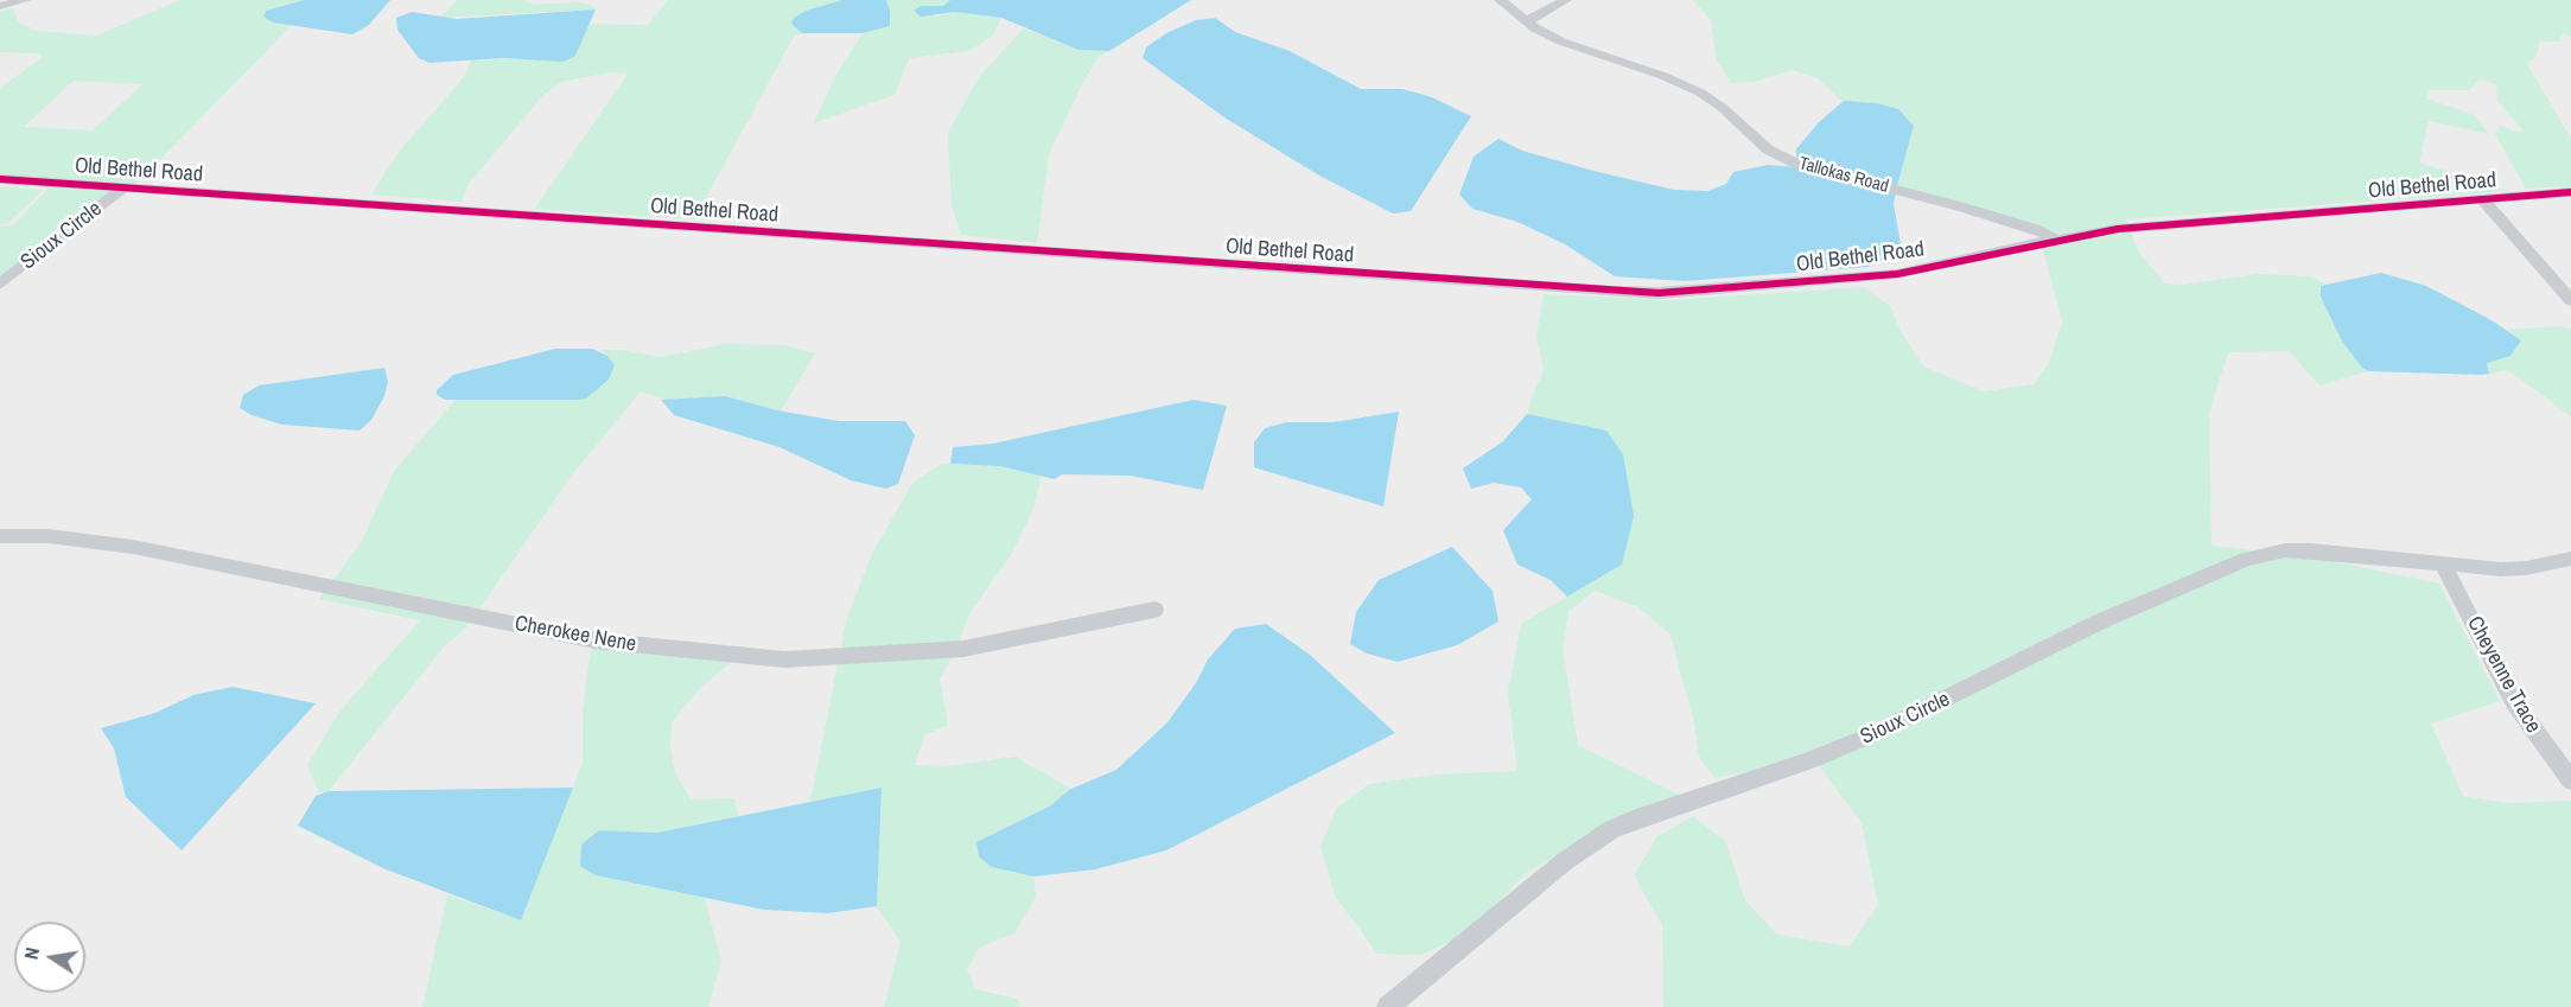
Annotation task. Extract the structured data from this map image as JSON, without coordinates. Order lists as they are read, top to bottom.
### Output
{
  "streets": {
    "street": [
      "Old Bethel Road",
      "Tallokas Road",
      "Sioux Circle",
      "Cherokee Nene",
      "Cheyenne Trace"
    ]
  },
  "crossings": [
    ["Old Bethel Road", "Tallokas Road"],
    ["Old Bethel Road", "Sioux Circle"],
    ["Sioux Circle", "Cheyenne Trace"]
  ],
  "north": "left"
}
